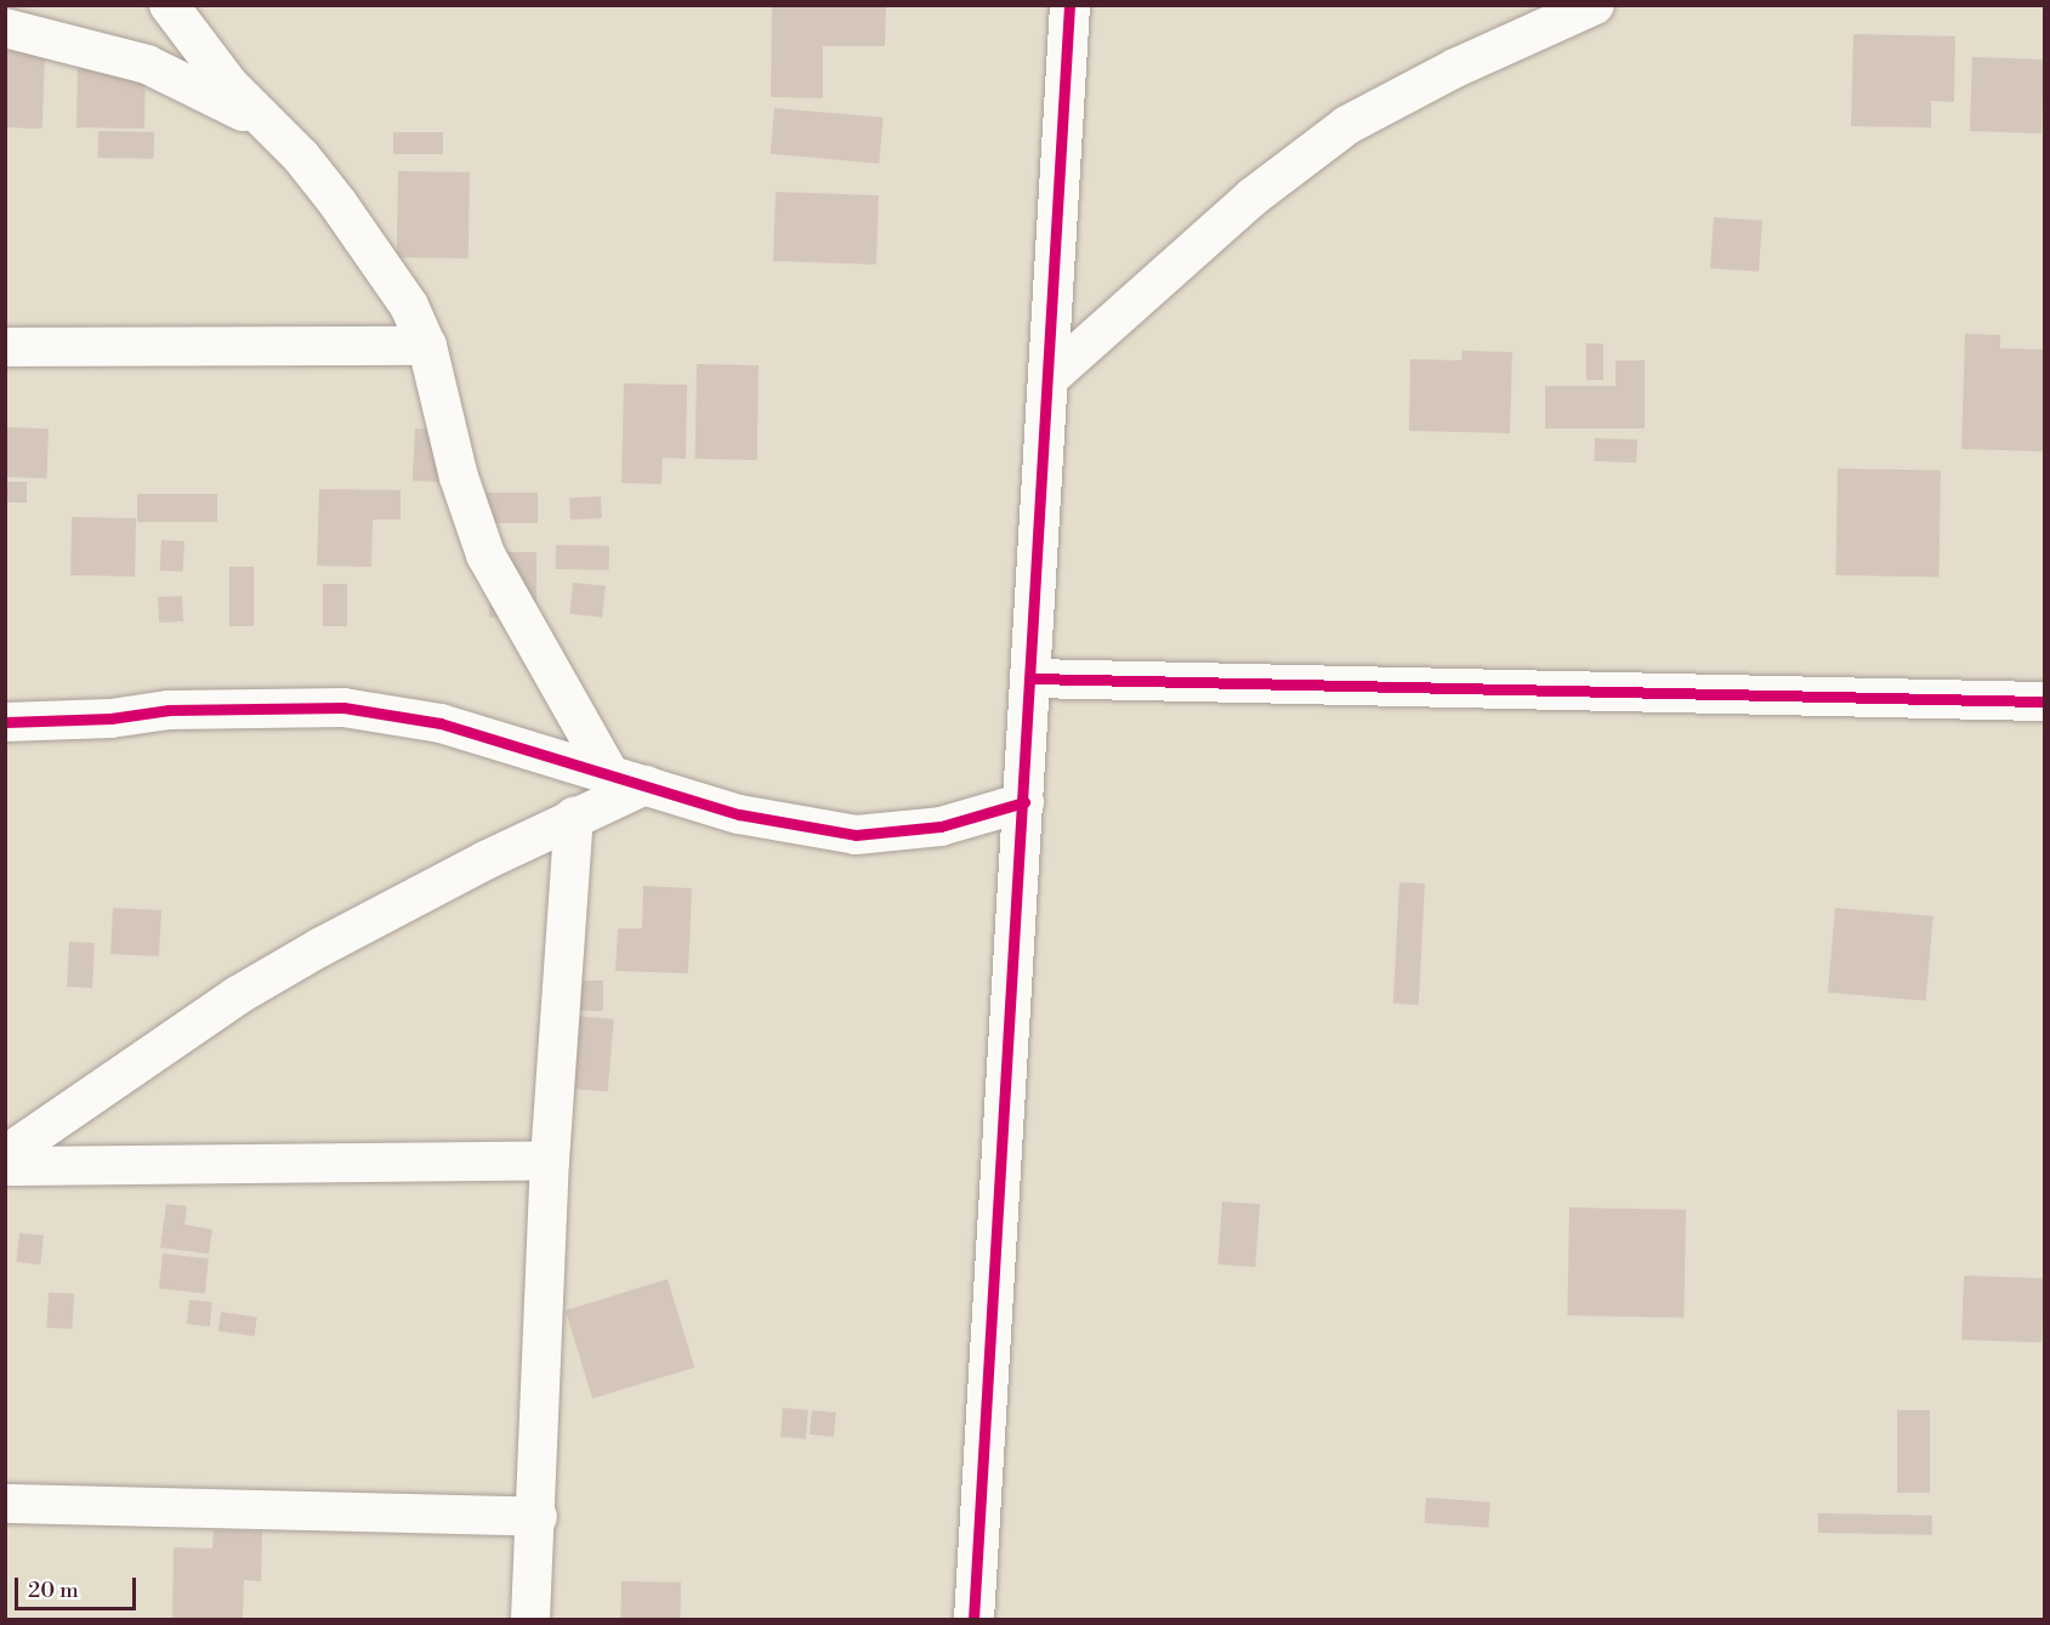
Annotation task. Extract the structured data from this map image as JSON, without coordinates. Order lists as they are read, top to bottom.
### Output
{
  "scale_bar": "20 m"
}
